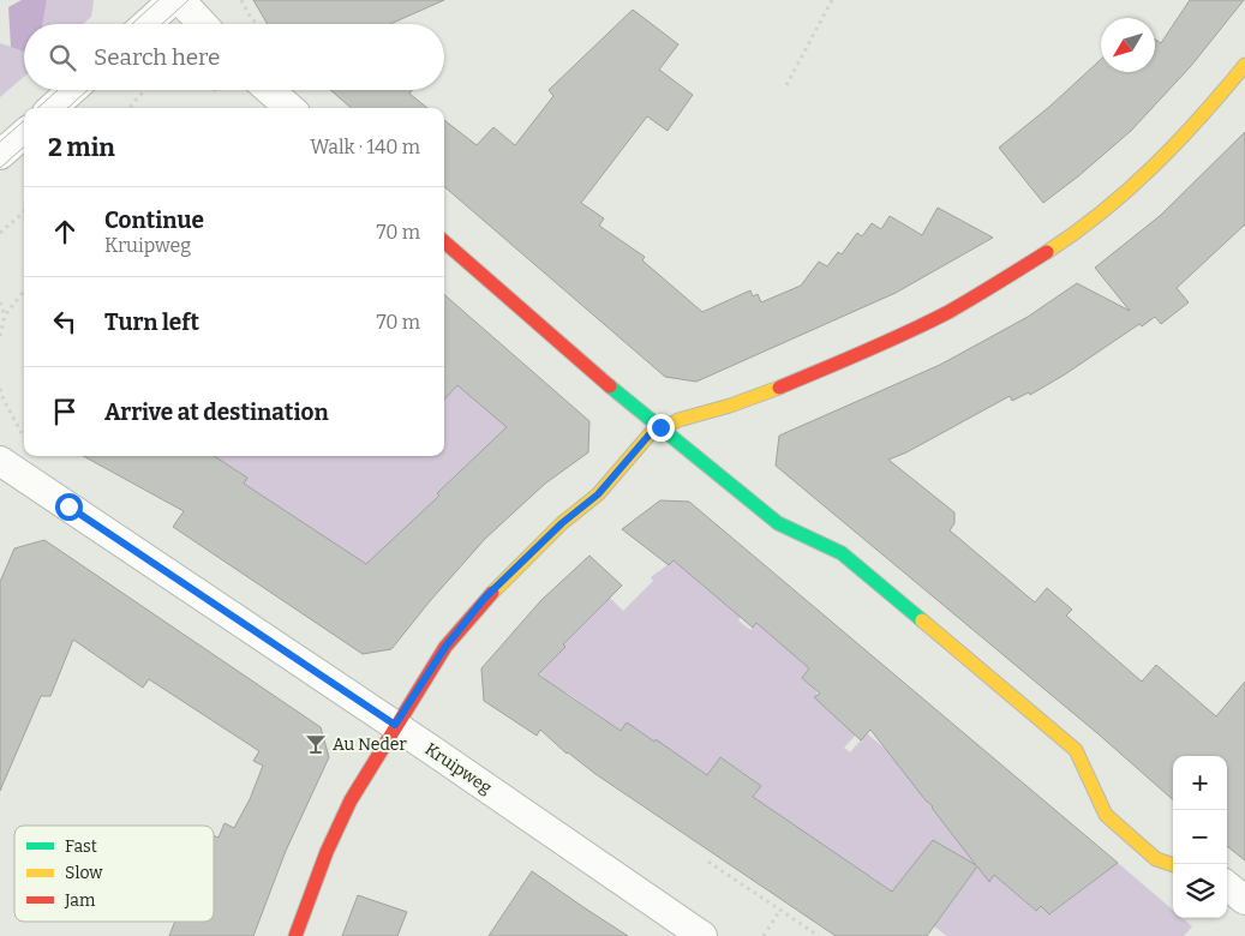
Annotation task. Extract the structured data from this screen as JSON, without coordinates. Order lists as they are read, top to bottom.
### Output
{
  "streets": {
    "street": ["Kruipweg"]
  },
  "places": {
    "bar": ["Au Neder"]
  },
  "legend": ["Fast", "Slow", "Jam"],
  "north": "bottom left",
  "page": {
    "search": "Search here",
    "heading": ["2 min", "Walk · 140 m"],
    "list": [
      ["Continue", "Kruipweg", "70 m"],
      ["Turn left", "70 m"],
      "Arrive at destination"
    ],
    "map_buttons": ["+", "−"]
  }
}
